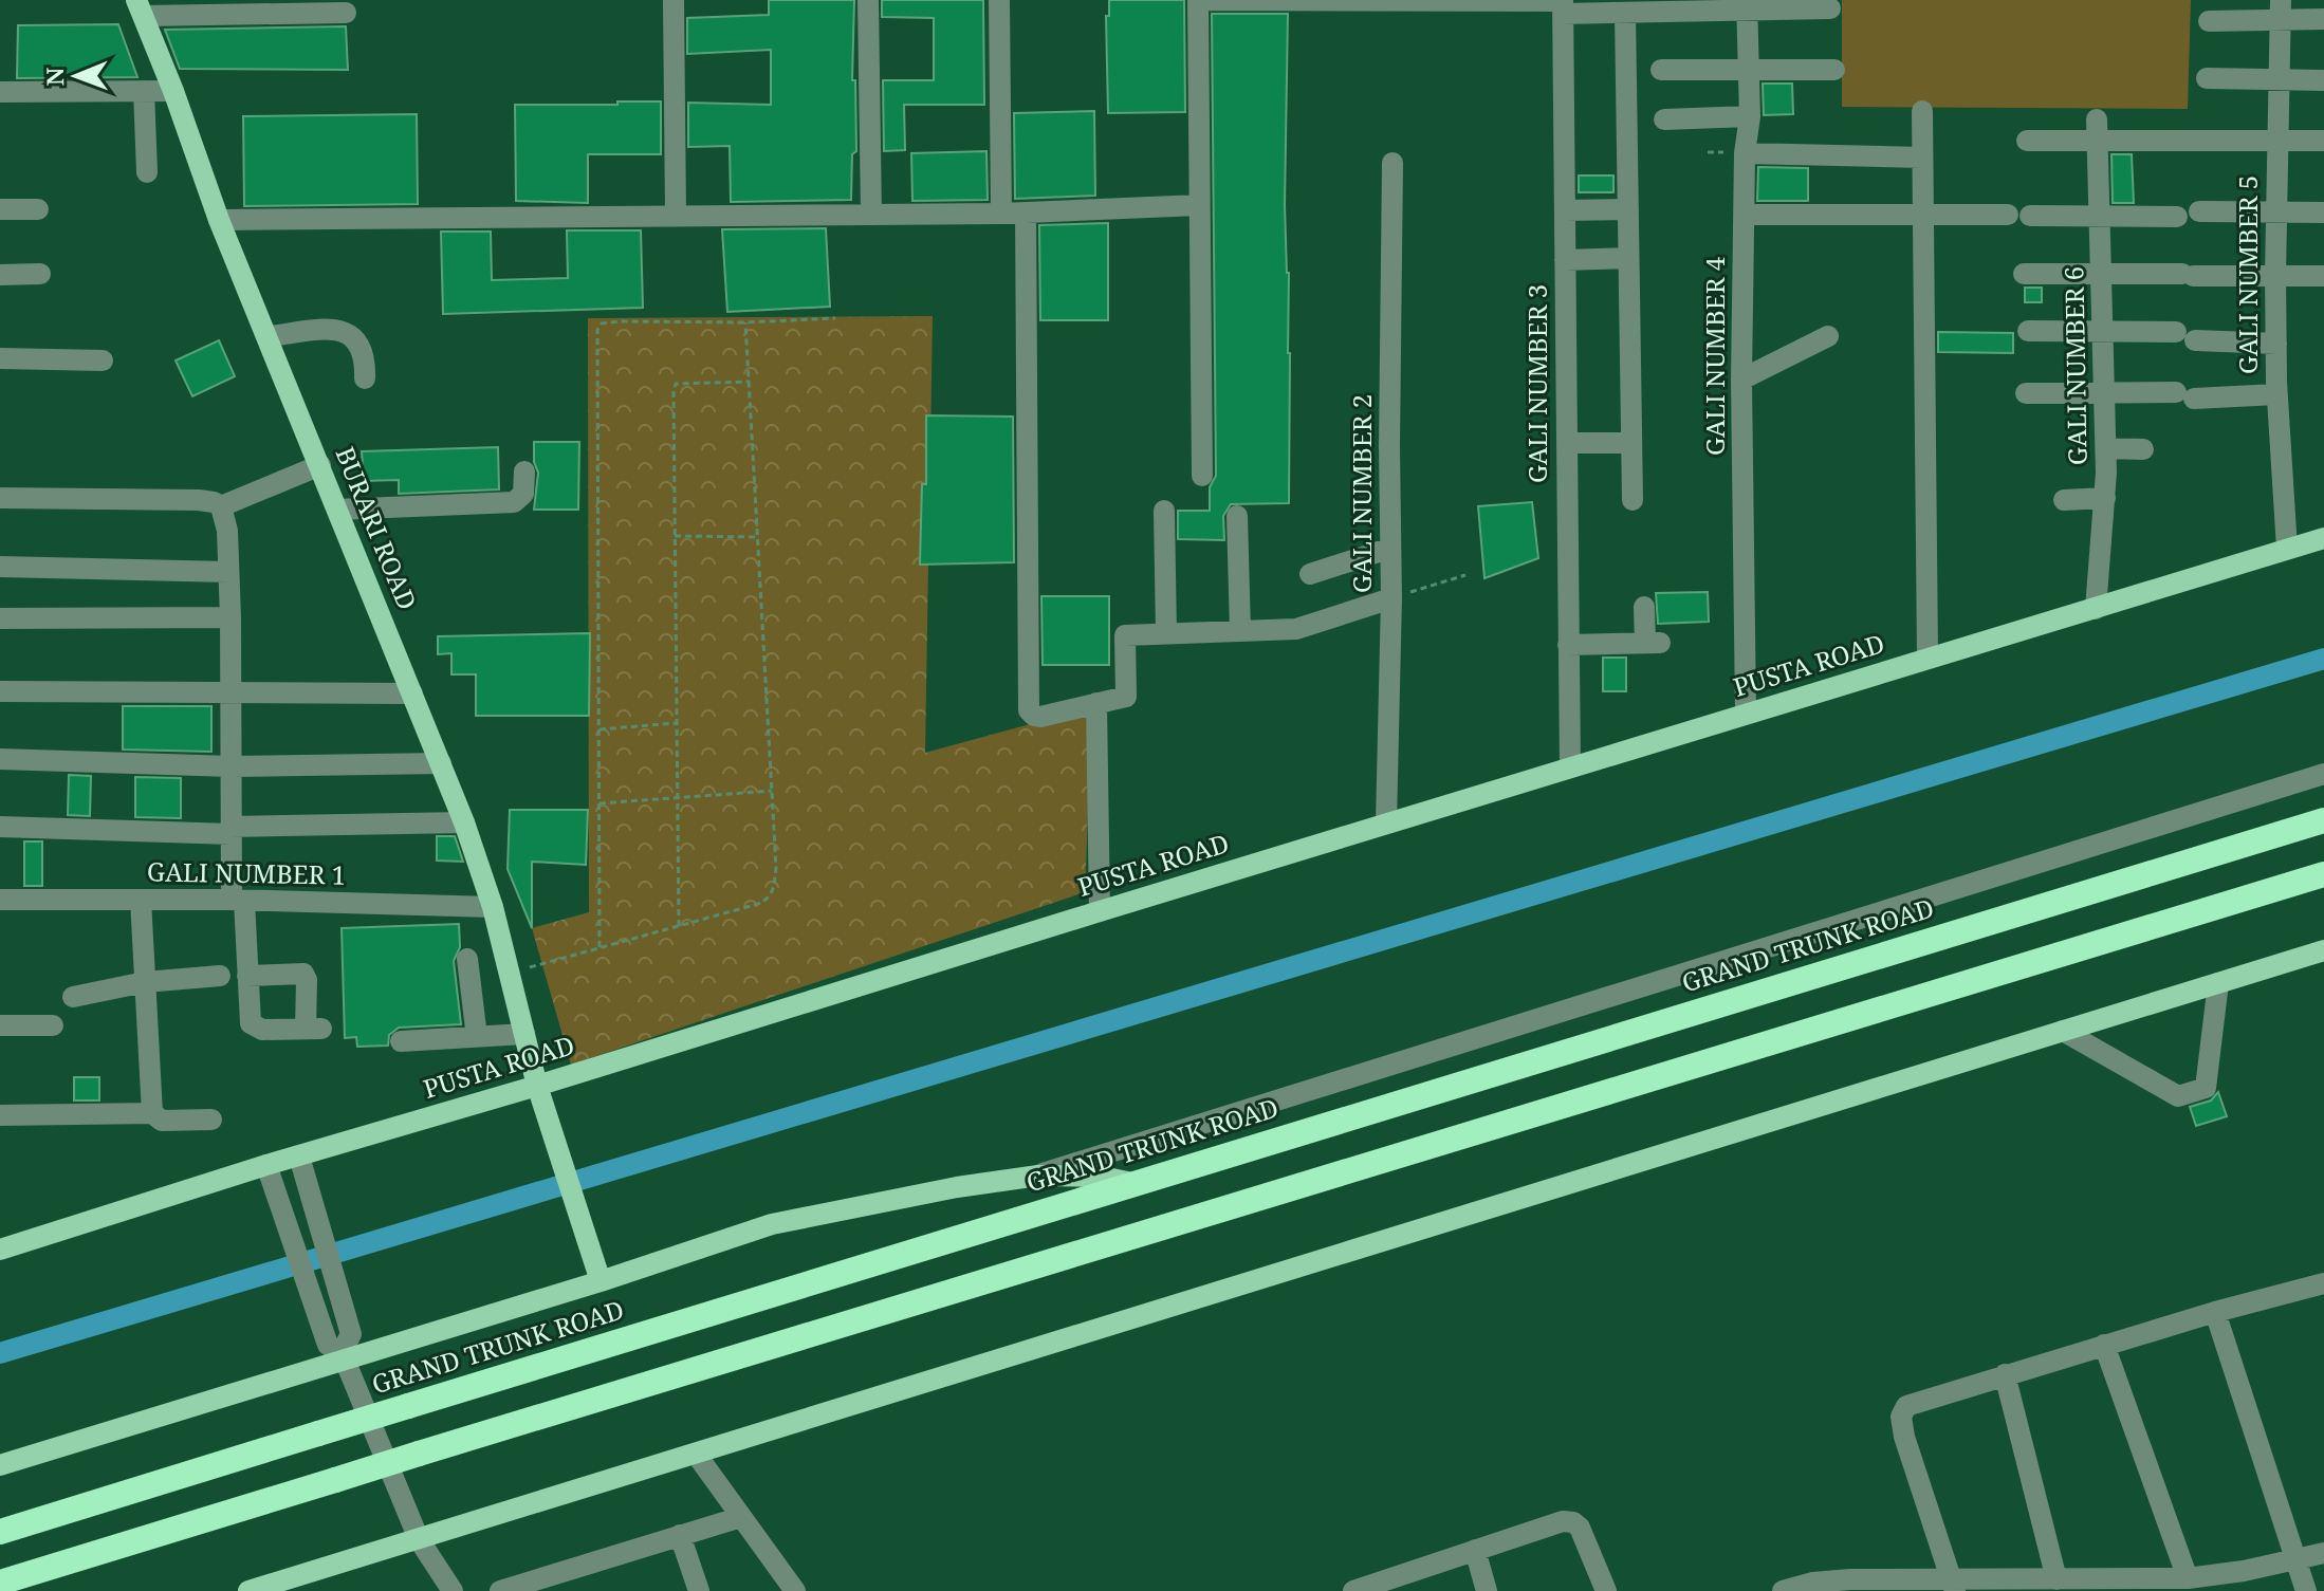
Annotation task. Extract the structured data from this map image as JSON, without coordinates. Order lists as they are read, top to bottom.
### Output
{
  "streets": {
    "highway": ["GRAND TRUNK ROAD"],
    "main road": ["BURARI ROAD", "PUSTA ROAD"],
    "street": [
      "GALI NUMBER 5",
      "GALI NUMBER 4",
      "GALI NUMBER 6",
      "GALI NUMBER 3",
      "GALI NUMBER 2",
      "GALI NUMBER 1"
    ]
  },
  "crossings": [
    ["GALI NUMBER 5", "PUSTA ROAD"],
    ["GALI NUMBER 4", "PUSTA ROAD"],
    ["GALI NUMBER 6", "PUSTA ROAD"],
    ["GALI NUMBER 3", "PUSTA ROAD"],
    ["GALI NUMBER 2", "PUSTA ROAD"],
    ["BURARI ROAD", "PUSTA ROAD"],
    ["BURARI ROAD", "GALI NUMBER 1"]
  ],
  "north": "left"
}
